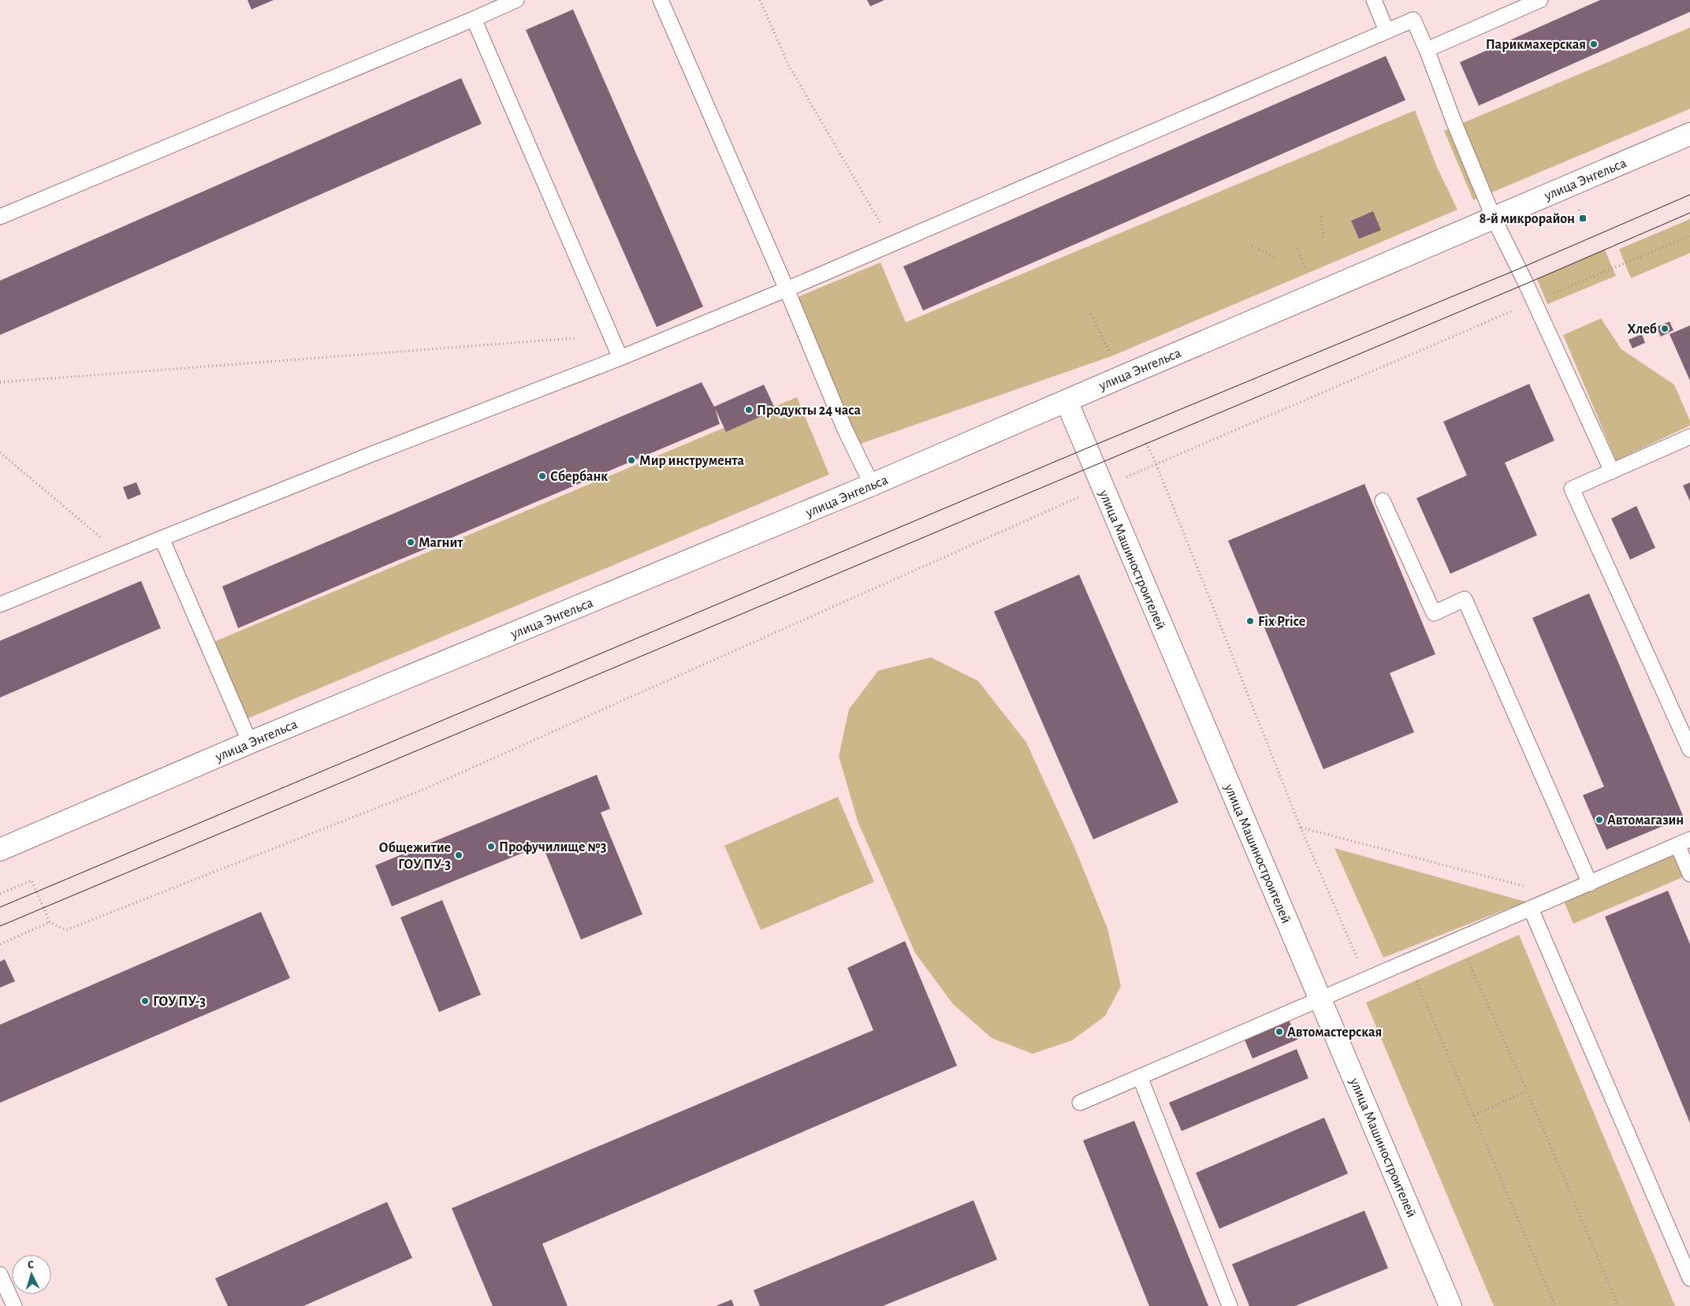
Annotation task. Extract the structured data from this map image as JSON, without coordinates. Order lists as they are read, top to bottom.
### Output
{
  "streets": {
    "main road": ["улица Энгельса", "улица Машиностроителей"]
  },
  "crossings": [
    ["улица Энгельса", "улица Машиностроителей"]
  ],
  "places": {
    "other": [
      "Парикмахерская",
      "Хлеб",
      "Продукты 24 часа",
      "Мир инструмента",
      "Сбербанк",
      "Магнит",
      "Fix Price",
      "Автомагазин",
      "Профучилище №3",
      "Общежитие ГОУ ПУ-3",
      "ГОУ ПУ-3",
      "Автомастерская"
    ],
    "transit": ["8-й микрорайон"]
  },
  "north": "top"
}
